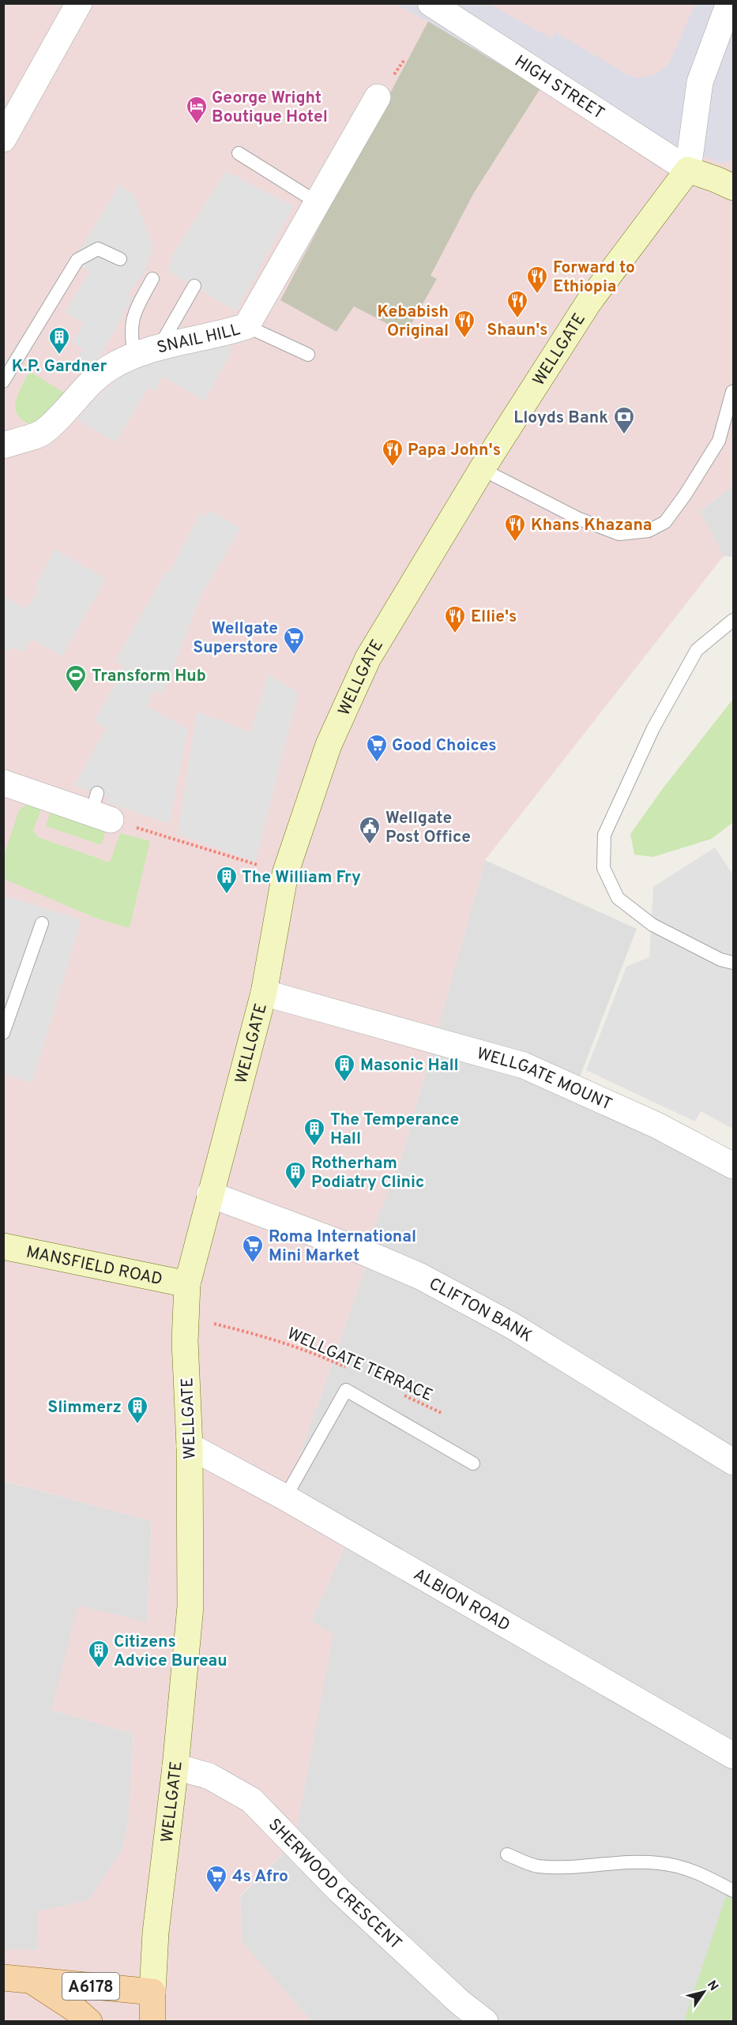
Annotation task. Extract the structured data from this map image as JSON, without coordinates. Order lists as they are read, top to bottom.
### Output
{
  "streets": {
    "main road": ["WELLGATE", "A6178"],
    "street": [
      "HIGH STREET",
      "SNAIL HILL",
      "WELLGATE MOUNT",
      "MANSFIELD ROAD",
      "CLIFTON BANK",
      "ALBION ROAD",
      "SHERWOOD CRESCENT"
    ],
    "path": ["WELLGATE TERRACE"]
  },
  "crossings": [
    ["HIGH STREET", "WELLGATE"],
    ["WELLGATE", "WELLGATE MOUNT"],
    ["WELLGATE", "MANSFIELD ROAD"],
    ["WELLGATE", "CLIFTON BANK"],
    ["WELLGATE", "WELLGATE TERRACE"],
    ["WELLGATE", "ALBION ROAD"],
    ["WELLGATE", "SHERWOOD CRESCENT"],
    ["WELLGATE", "A6178"]
  ],
  "places": {
    "hotel": ["George Wright Boutique Hotel"],
    "restaurant": [
      "Forward to Ethiopia",
      "Shaun's",
      "Kebabish Original",
      "Papa John's",
      "Khans Khazana",
      "Ellie's"
    ],
    "building": [
      "K.P. Gardner",
      "The William Fry",
      "Masonic Hall",
      "The Temperance Hall",
      "Rotherham Podiatry Clinic",
      "Slimmerz",
      "Citizens Advice Bureau"
    ],
    "bank": ["Lloyds Bank"],
    "supermarket": [
      "Wellgate Superstore",
      "Good Choices",
      "Roma International Mini Market",
      "4s Afro"
    ],
    "sports": ["Transform Hub"],
    "public building": ["Wellgate Post Office"]
  },
  "north": "top right"
}
